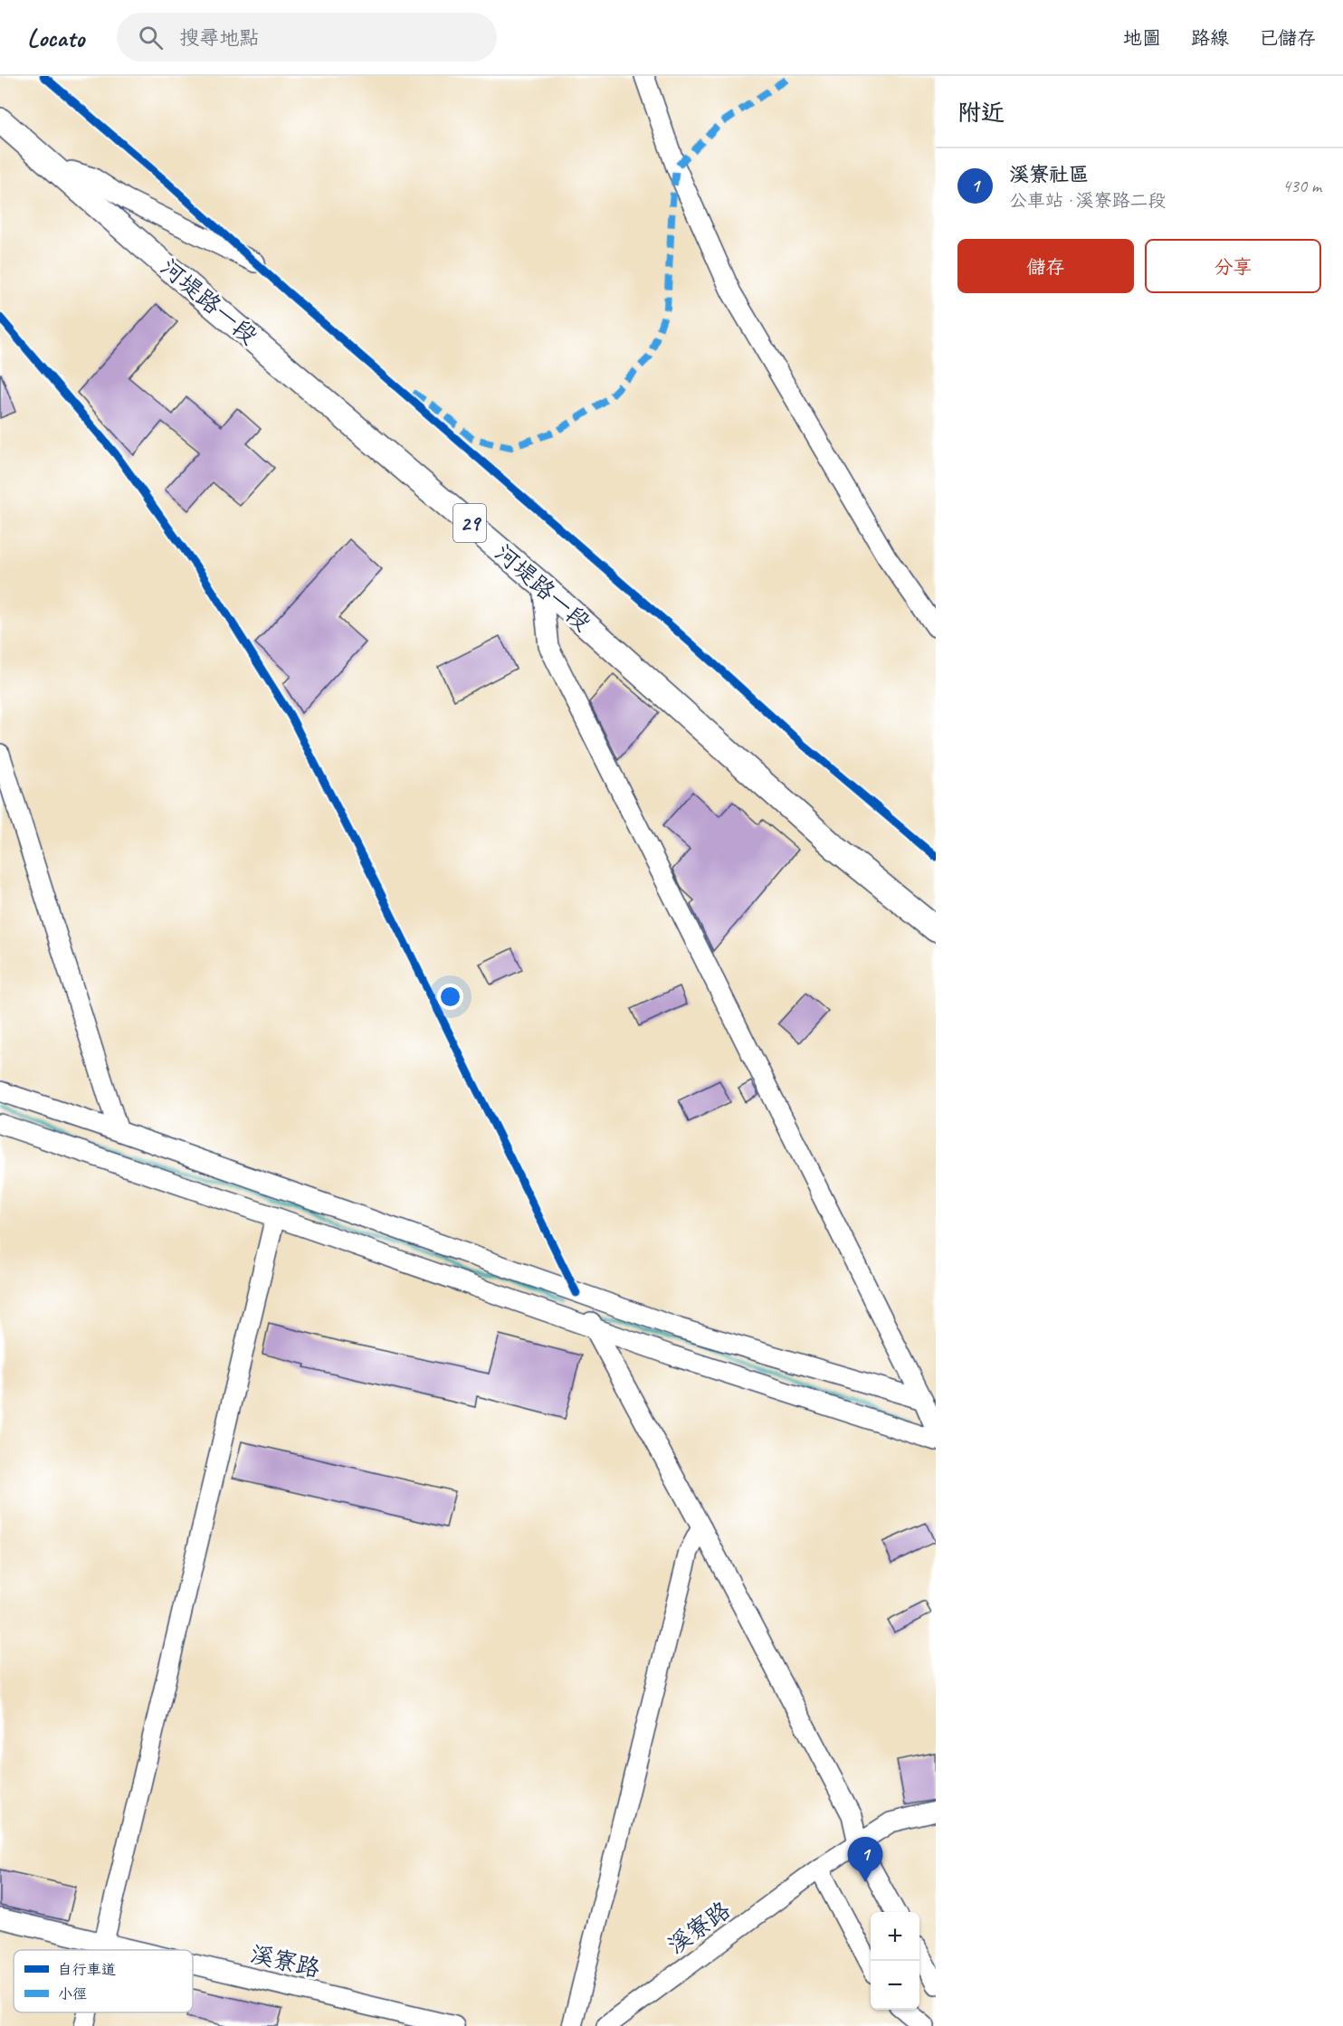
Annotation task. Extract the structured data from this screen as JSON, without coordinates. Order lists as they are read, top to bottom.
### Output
{
  "streets": {
    "main road": ["河堤路一段", "29"],
    "street": ["溪寮路"]
  },
  "legend": ["自行車道", "小徑"],
  "page": {
    "header": "Locato",
    "search": "搜尋地點",
    "nav": ["地圖", "路線", "已儲存"],
    "heading": "附近",
    "list": [
      {
        "mark": "1",
        "name": "溪寮社區",
        "note": "公車站 · 溪寮路二段",
        "value": "430 m"
      }
    ],
    "buttons": ["儲存", "分享"],
    "pins": "1",
    "map_buttons": ["+", "−"]
  }
}
